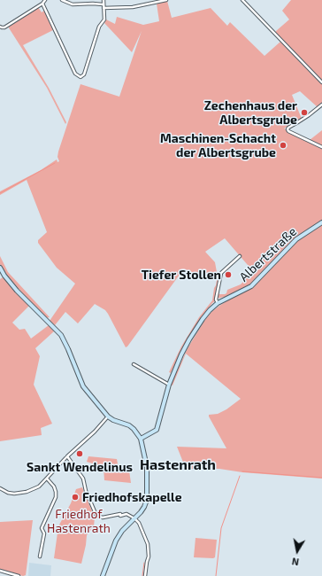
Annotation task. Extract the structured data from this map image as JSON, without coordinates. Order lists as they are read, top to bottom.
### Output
{
  "streets": {
    "main road": ["Albertstraße"]
  },
  "districts": ["Hastenrath"],
  "parks": ["Friedhof Hastenrath"],
  "places": [
    "Zechenhaus der Albertsgrube",
    "Maschinen-Schacht der Albertsgrube",
    "Tiefer Stollen",
    "Sankt Wendelinus",
    "Friedhofskapelle"
  ],
  "north": "bottom"
}
